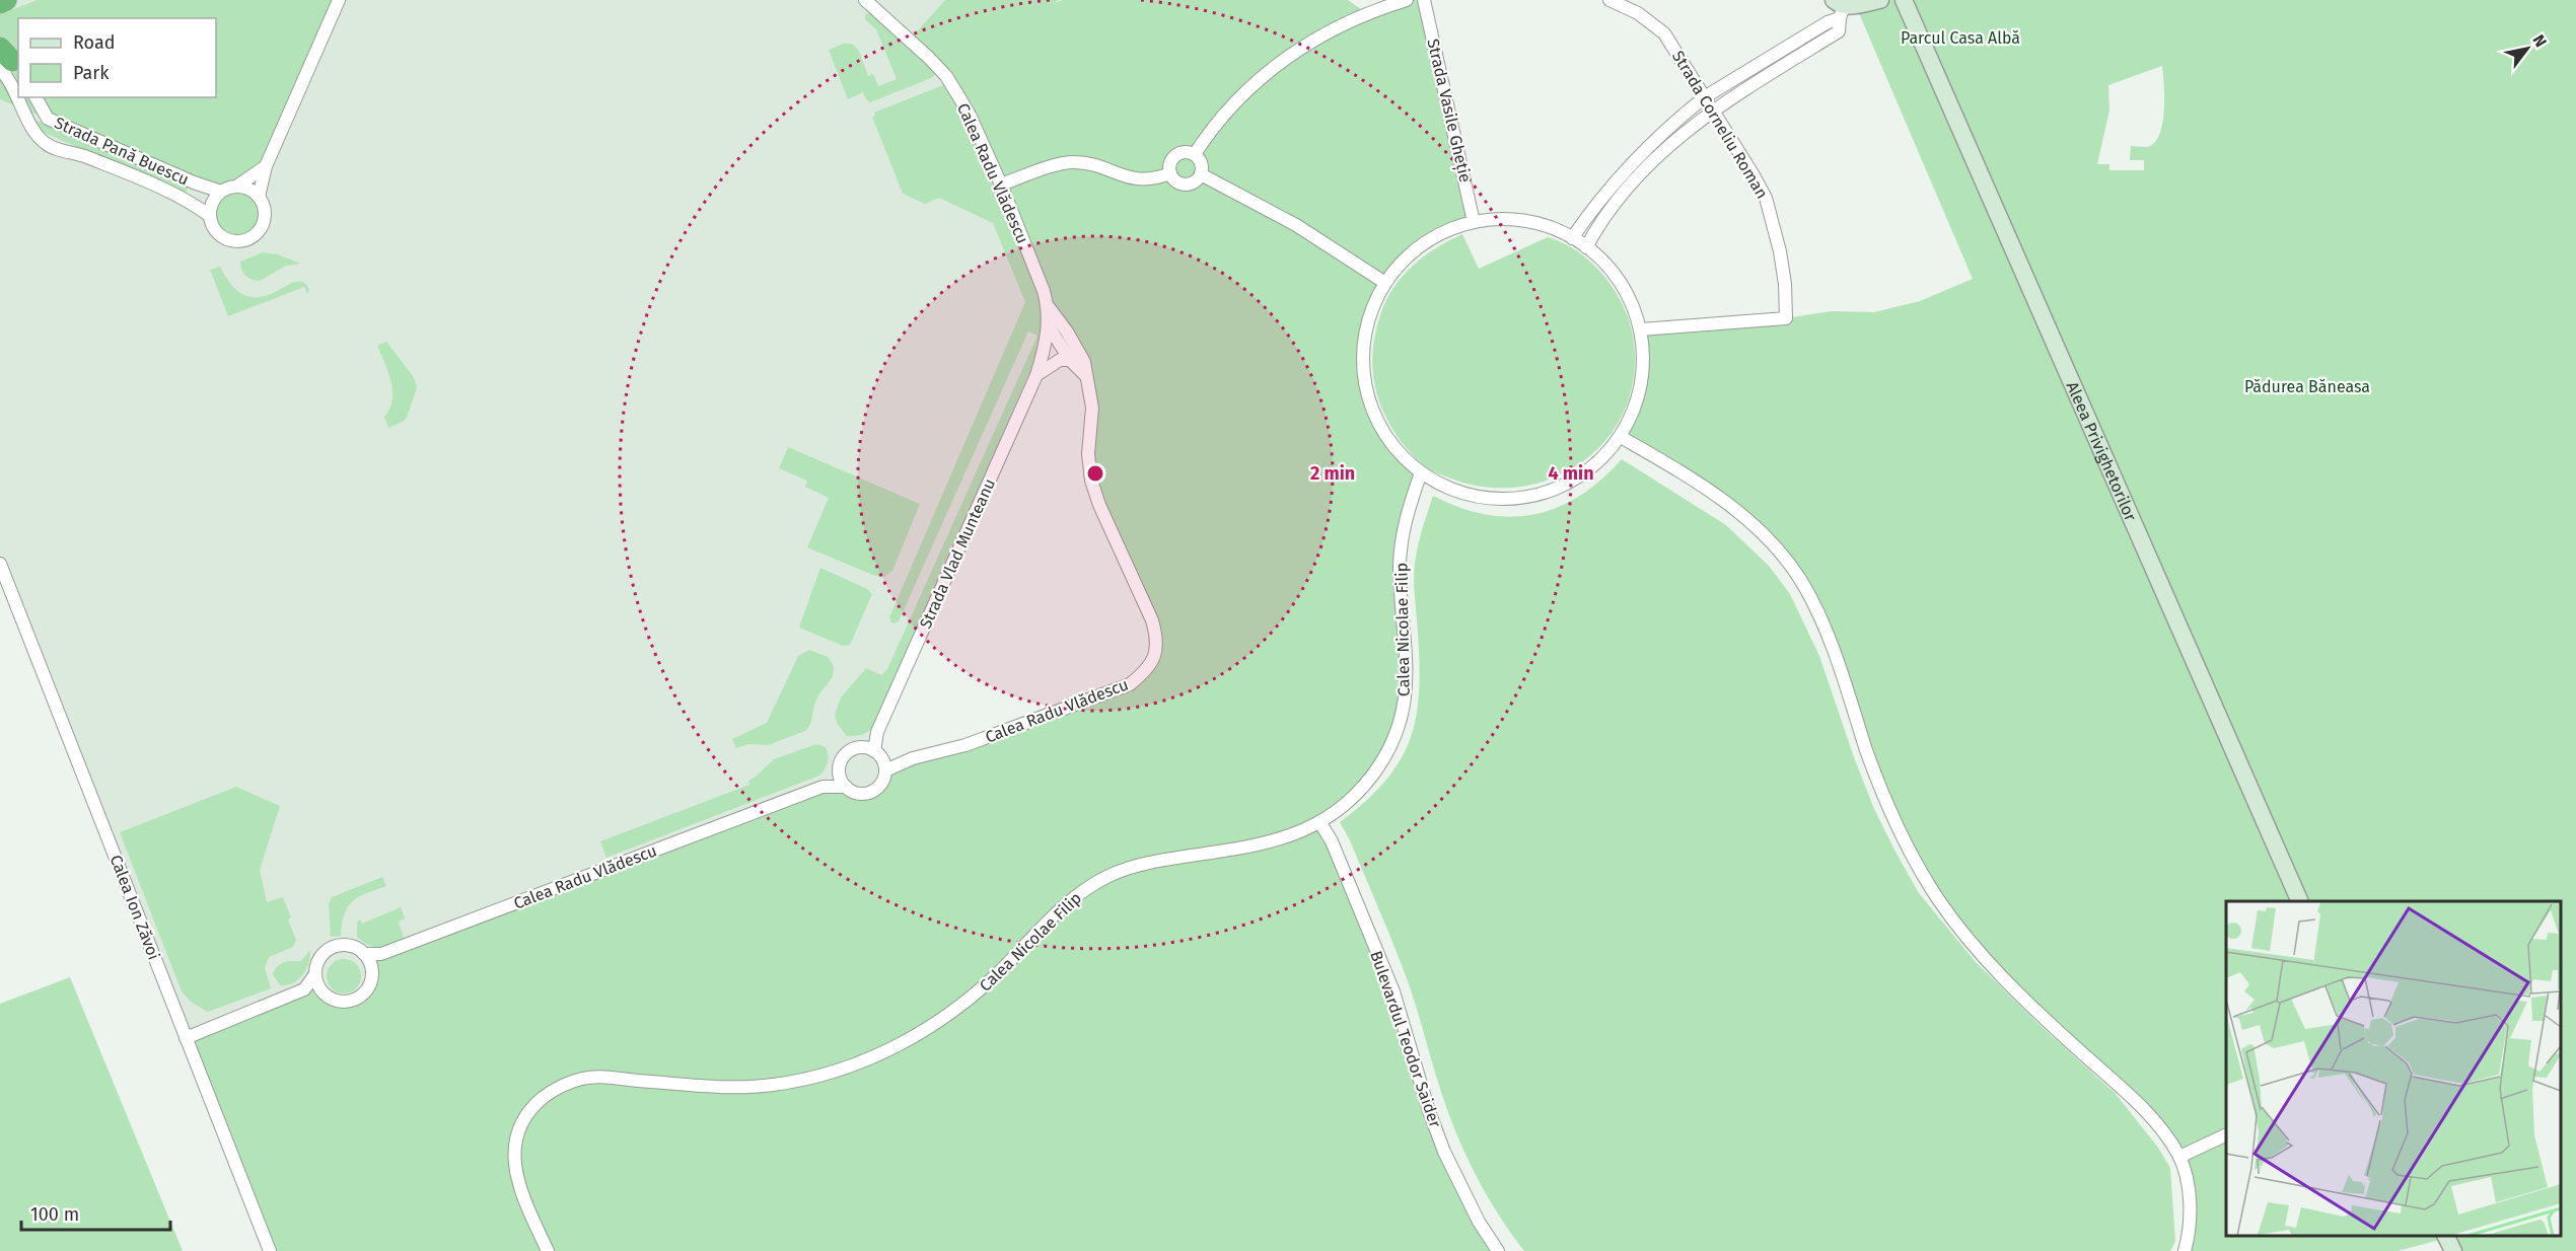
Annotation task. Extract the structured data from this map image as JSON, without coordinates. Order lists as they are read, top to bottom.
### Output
{
  "streets": {
    "street": [
      "Strada Vasile Gheție",
      "Strada Corneliu Roman",
      "Strada Pană Buescu",
      "Calea Radu Vlădescu",
      "Aleea Privighetorilor",
      "Strada Vlad Munteanu",
      "Calea Nicolae Filip",
      "Calea Ion Zăvoi",
      "Bulevardul Teodor Saider"
    ]
  },
  "crossings": [
    ["Calea Radu Vlădescu", "Strada Vlad Munteanu"],
    ["Calea Nicolae Filip", "Bulevardul Teodor Saider"]
  ],
  "parks": ["Parcul Casa Albă", "Pădurea Băneasa"],
  "legend": ["Road", "Park"],
  "scale_bar": "100 m",
  "north": "top right",
  "rings": ["2 min", "4 min"]
}
